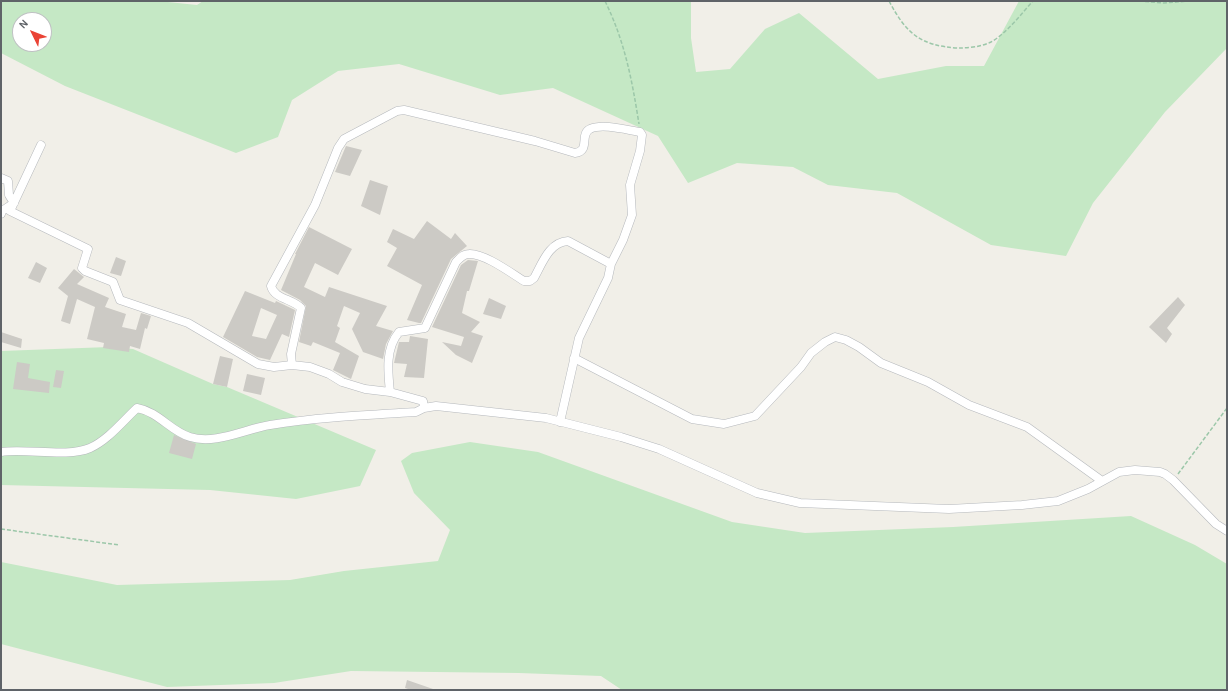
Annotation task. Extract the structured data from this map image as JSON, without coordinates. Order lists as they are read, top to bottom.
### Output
{
  "north": "top left"
}
